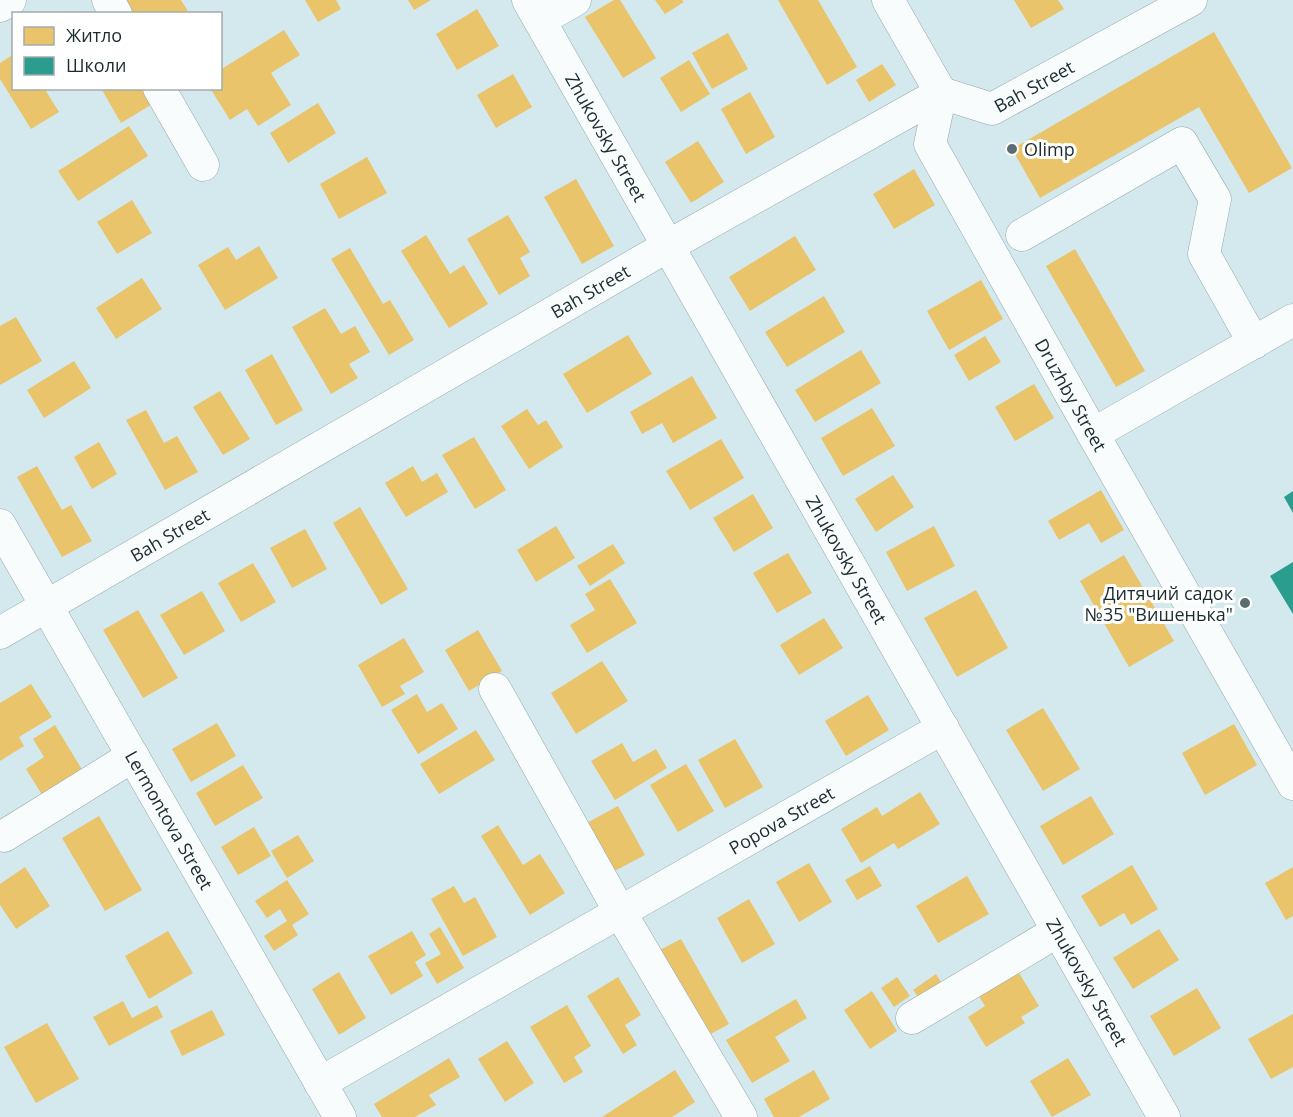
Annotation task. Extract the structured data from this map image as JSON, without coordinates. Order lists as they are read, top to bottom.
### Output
{
  "streets": {
    "street": [
      "Bah Street",
      "Zhukovsky Street",
      "Druzhby Street",
      "Popova Street",
      "Lermontova Street"
    ]
  },
  "crossings": [
    ["Bah Street", "Zhukovsky Street"],
    ["Bah Street", "Druzhby Street"],
    ["Bah Street", "Lermontova Street"],
    ["Zhukovsky Street", "Popova Street"],
    ["Popova Street", "Lermontova Street"]
  ],
  "places": ["Olimp", "Дитячий садок №35 \"Вишенька\""],
  "legend": ["Житло", "Школи"]
}
